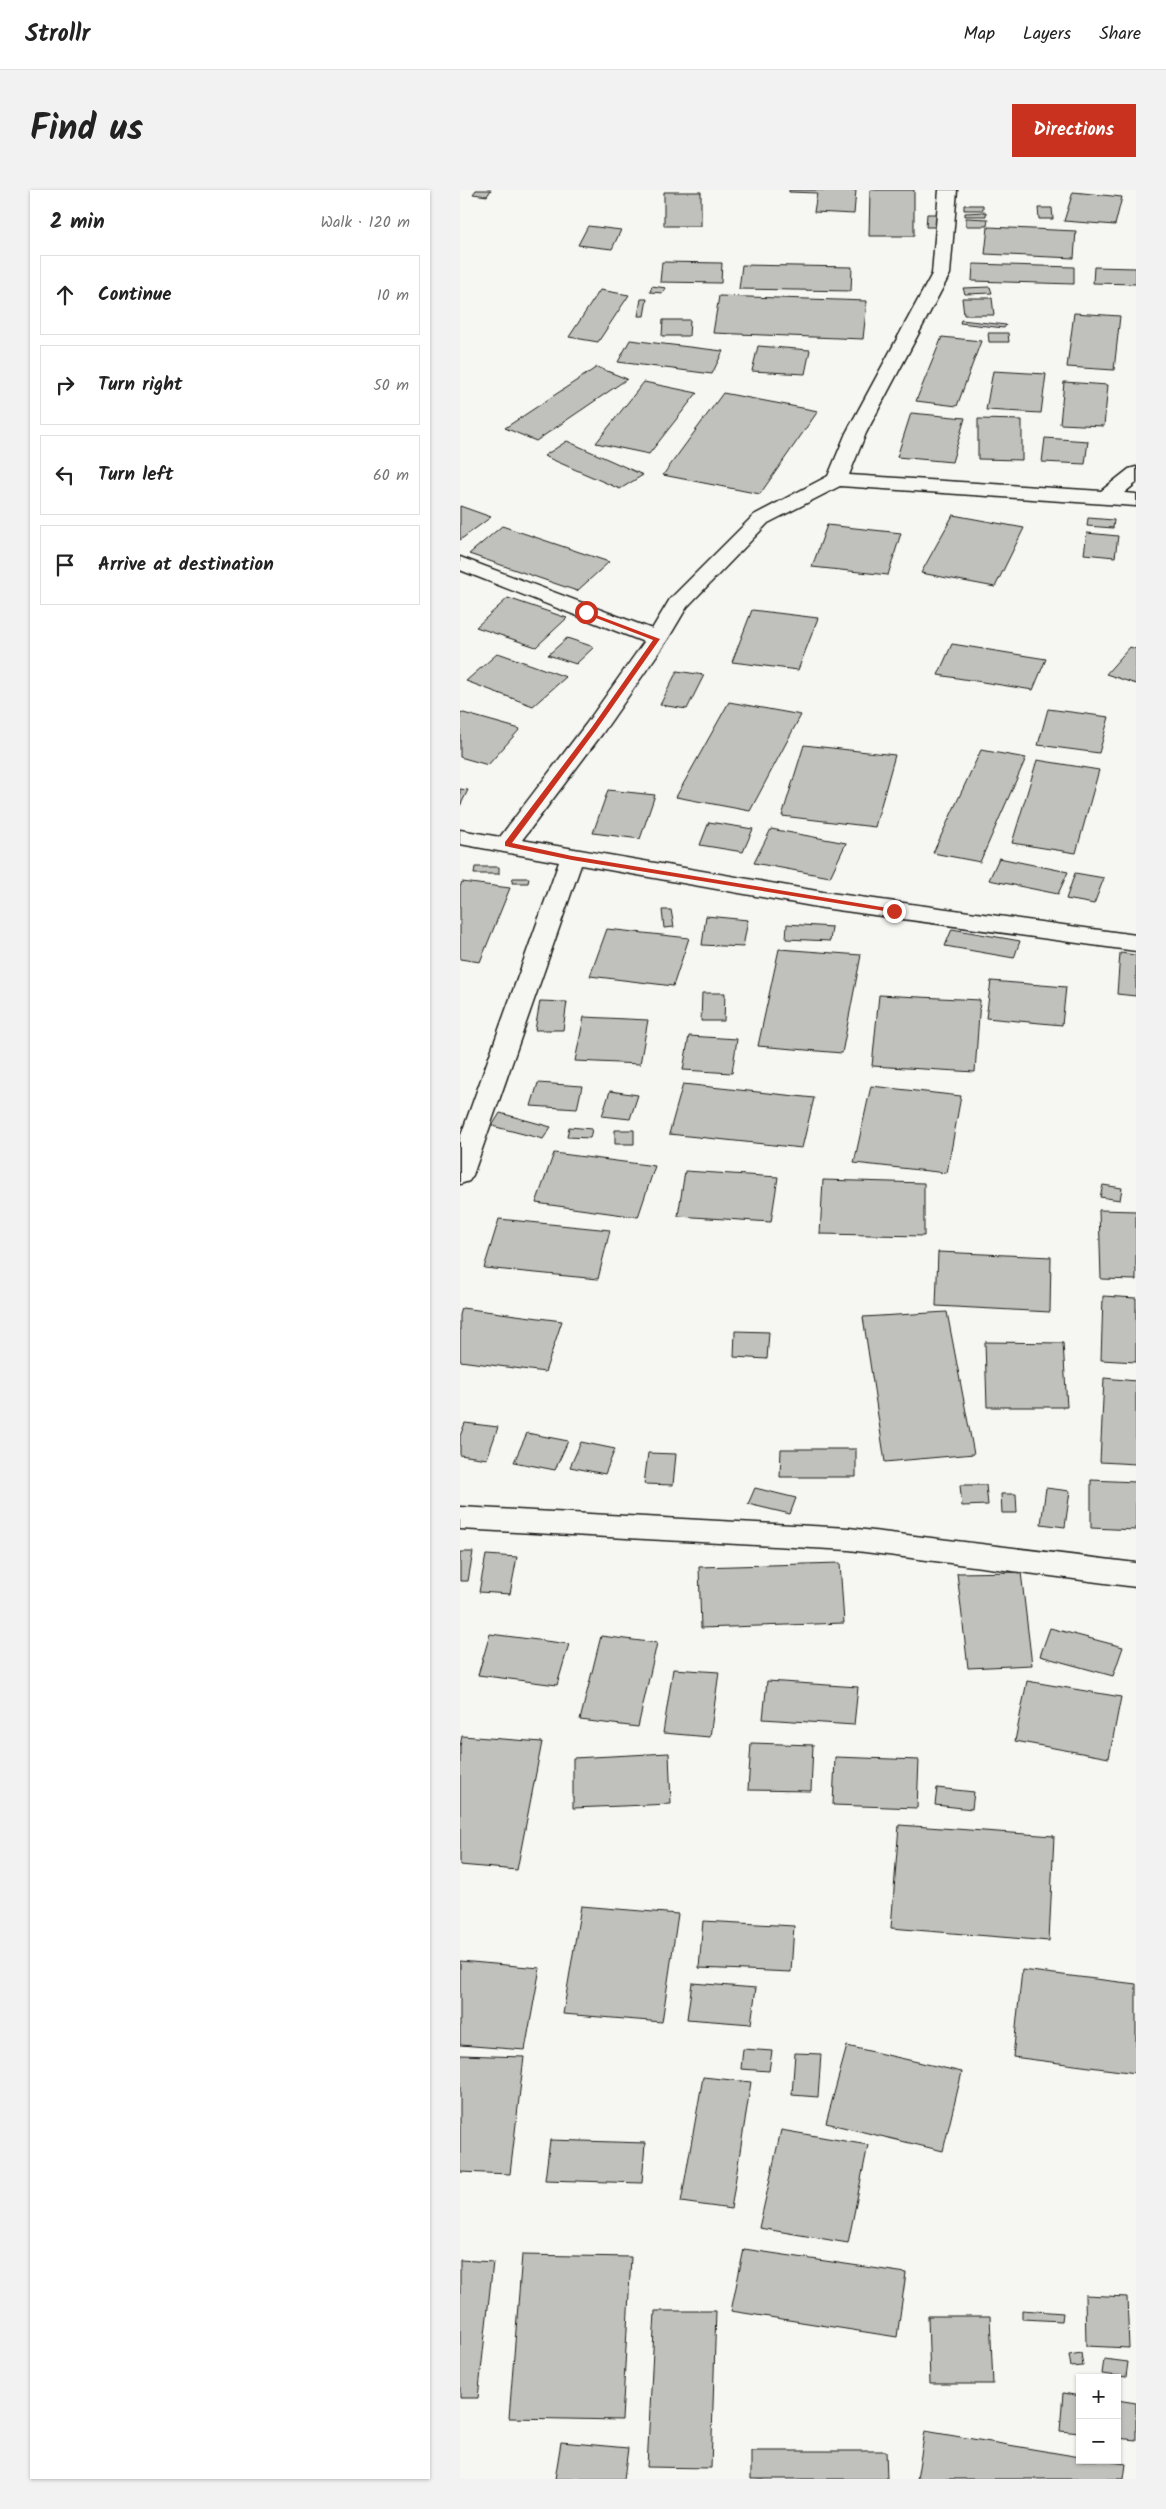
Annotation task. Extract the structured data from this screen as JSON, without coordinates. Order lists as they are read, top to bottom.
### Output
{
  "page": {
    "header": "Strollr",
    "nav": ["Map", "Layers", "Share"],
    "title": "Find us",
    "buttons": "Directions",
    "heading": ["2 min", "Walk · 120 m"],
    "list": [
      ["Continue", "10 m"],
      ["Turn right", "50 m"],
      ["Turn left", "60 m"],
      "Arrive at destination"
    ],
    "map_buttons": ["+", "−"]
  }
}
